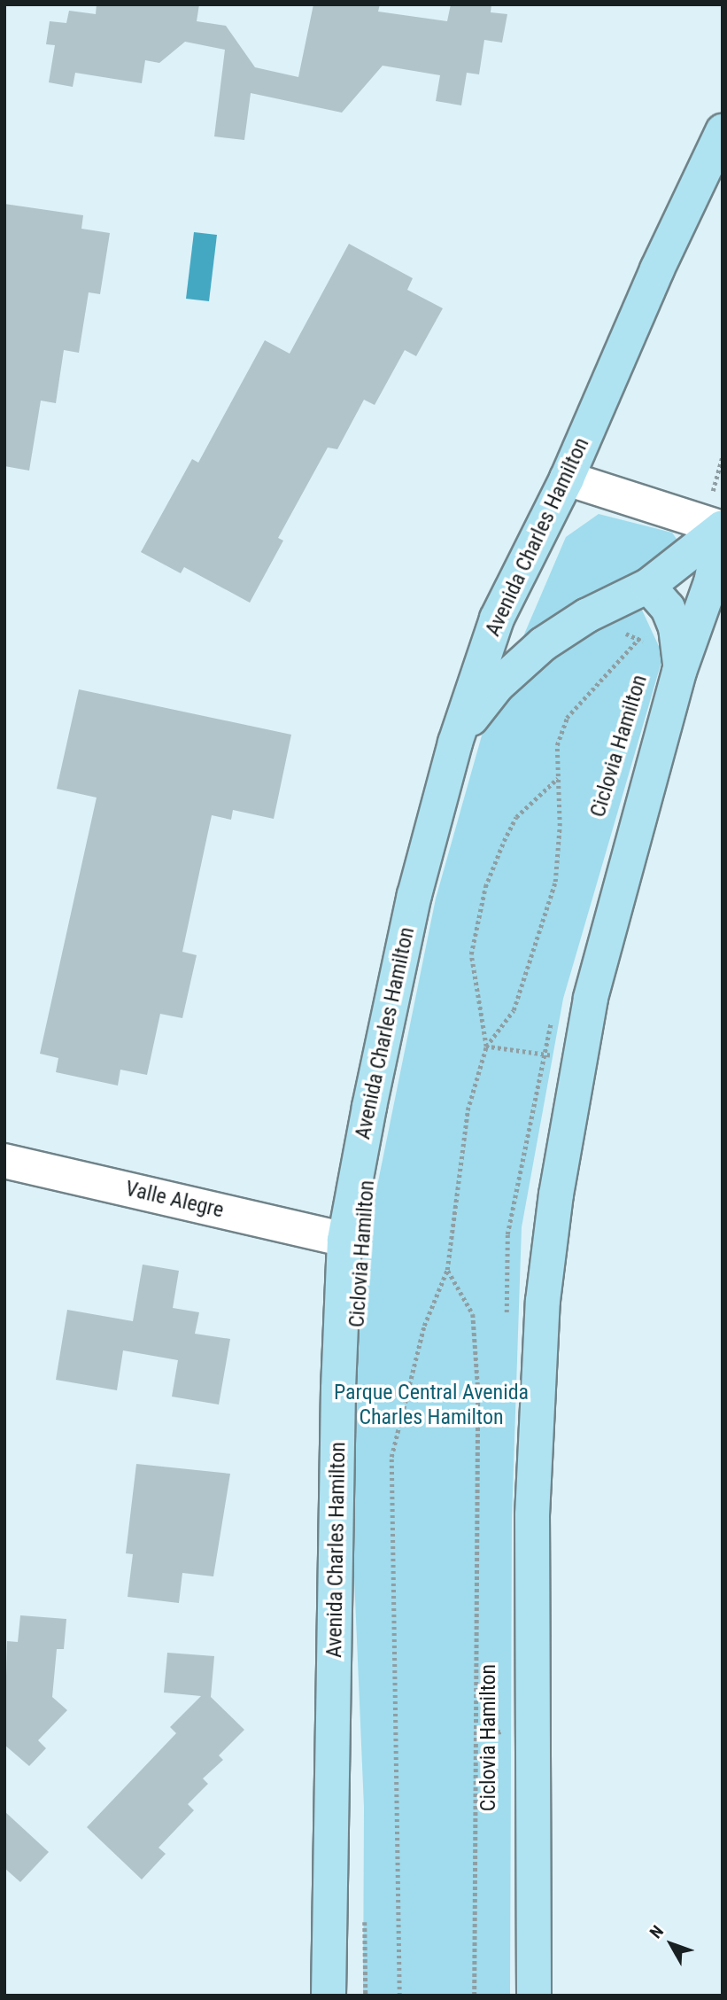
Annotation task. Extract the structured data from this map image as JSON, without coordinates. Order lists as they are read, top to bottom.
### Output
{
  "streets": {
    "main road": ["Avenida Charles Hamilton"],
    "street": ["Valle Alegre"],
    "path": ["Ciclovia Hamilton"]
  },
  "crossings": [
    ["Avenida Charles Hamilton", "Valle Alegre"]
  ],
  "parks": ["Parque Central Avenida Charles Hamilton"],
  "north": "top left"
}
